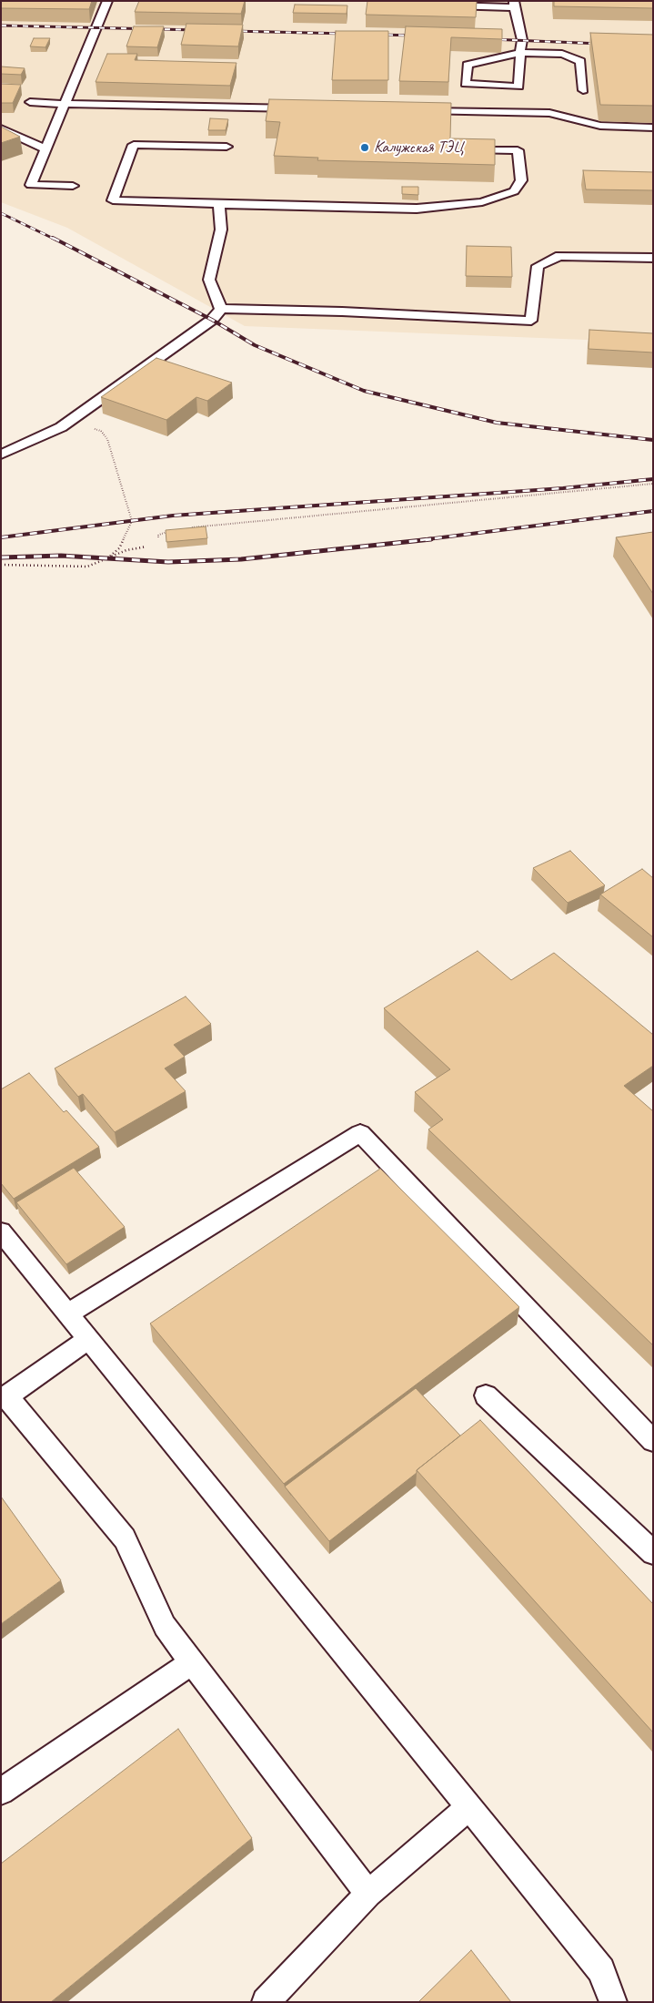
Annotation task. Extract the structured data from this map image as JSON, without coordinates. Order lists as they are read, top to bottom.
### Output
{
  "places": ["Калужская ТЭЦ"]
}
